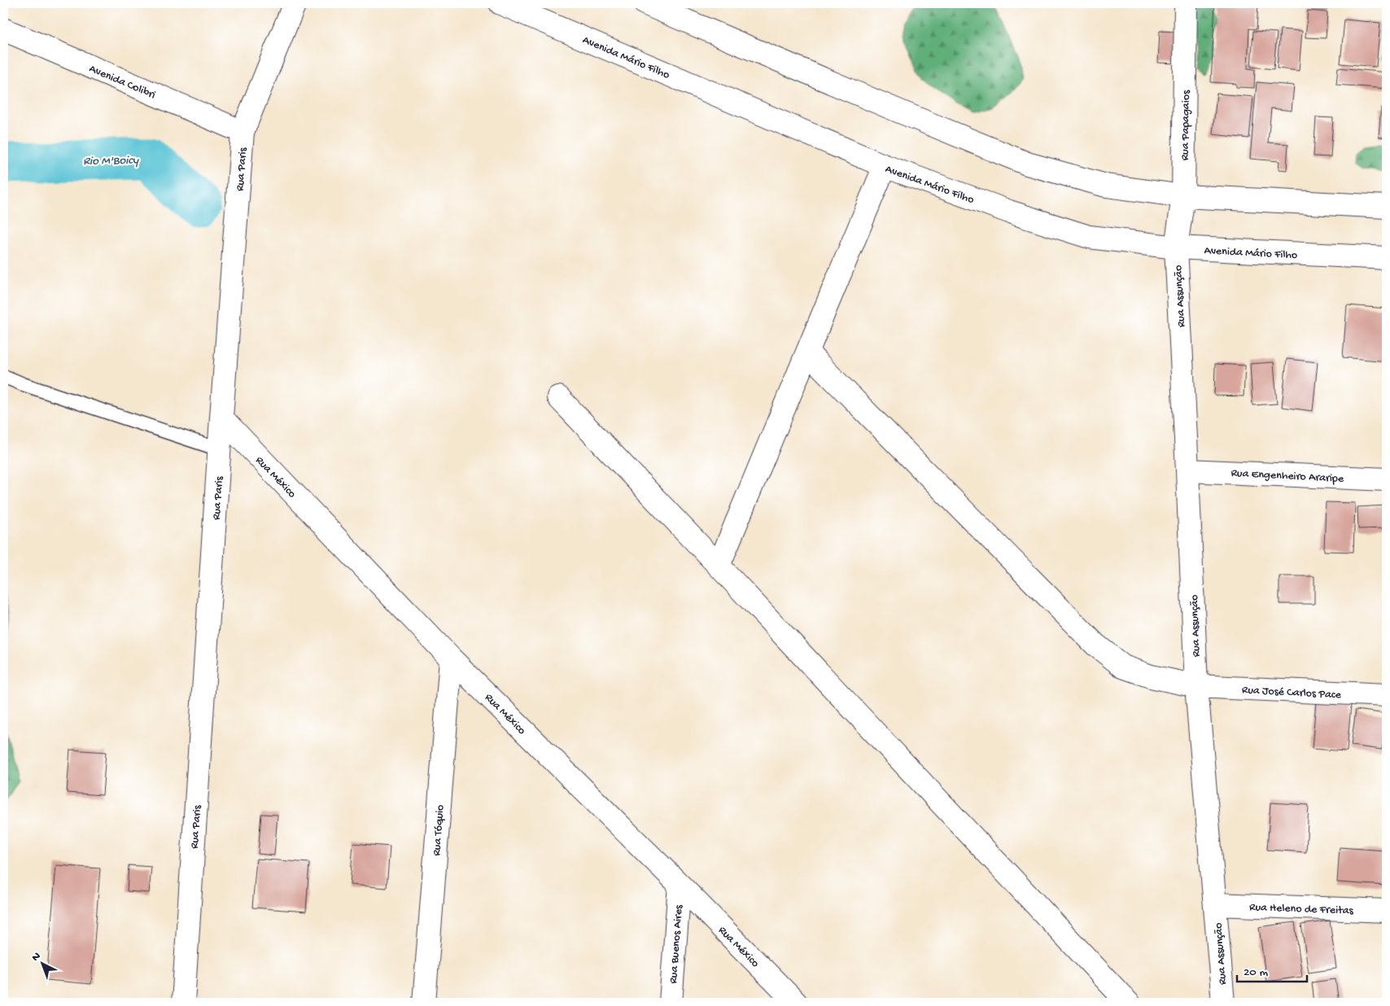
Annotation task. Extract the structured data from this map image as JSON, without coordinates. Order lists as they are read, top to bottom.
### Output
{
  "streets": {
    "street": [
      "Avenida Mário Filho",
      "Avenida Colibri",
      "Rua Papagaios",
      "Rua Paris",
      "Rua Assunção",
      "Rua Engenheiro Araripe",
      "Rua México",
      "Rua José Carlos Pace",
      "Rua Tóquio",
      "Rua Heleno de Freitas",
      "Rua Buenos Aires"
    ]
  },
  "crossings": [
    ["Avenida Mário Filho", "Rua Papagaios"],
    ["Avenida Mário Filho", "Rua Assunção"],
    ["Avenida Colibri", "Rua Paris"],
    ["Rua Papagaios", "Rua Assunção"],
    ["Rua Paris", "Rua México"],
    ["Rua Assunção", "Rua Engenheiro Araripe"],
    ["Rua Assunção", "Rua José Carlos Pace"],
    ["Rua Assunção", "Rua Heleno de Freitas"],
    ["Rua México", "Rua Tóquio"],
    ["Rua México", "Rua Buenos Aires"]
  ],
  "water": ["Rio M'Boicy"],
  "scale_bar": "20 m",
  "north": "top left"
}
